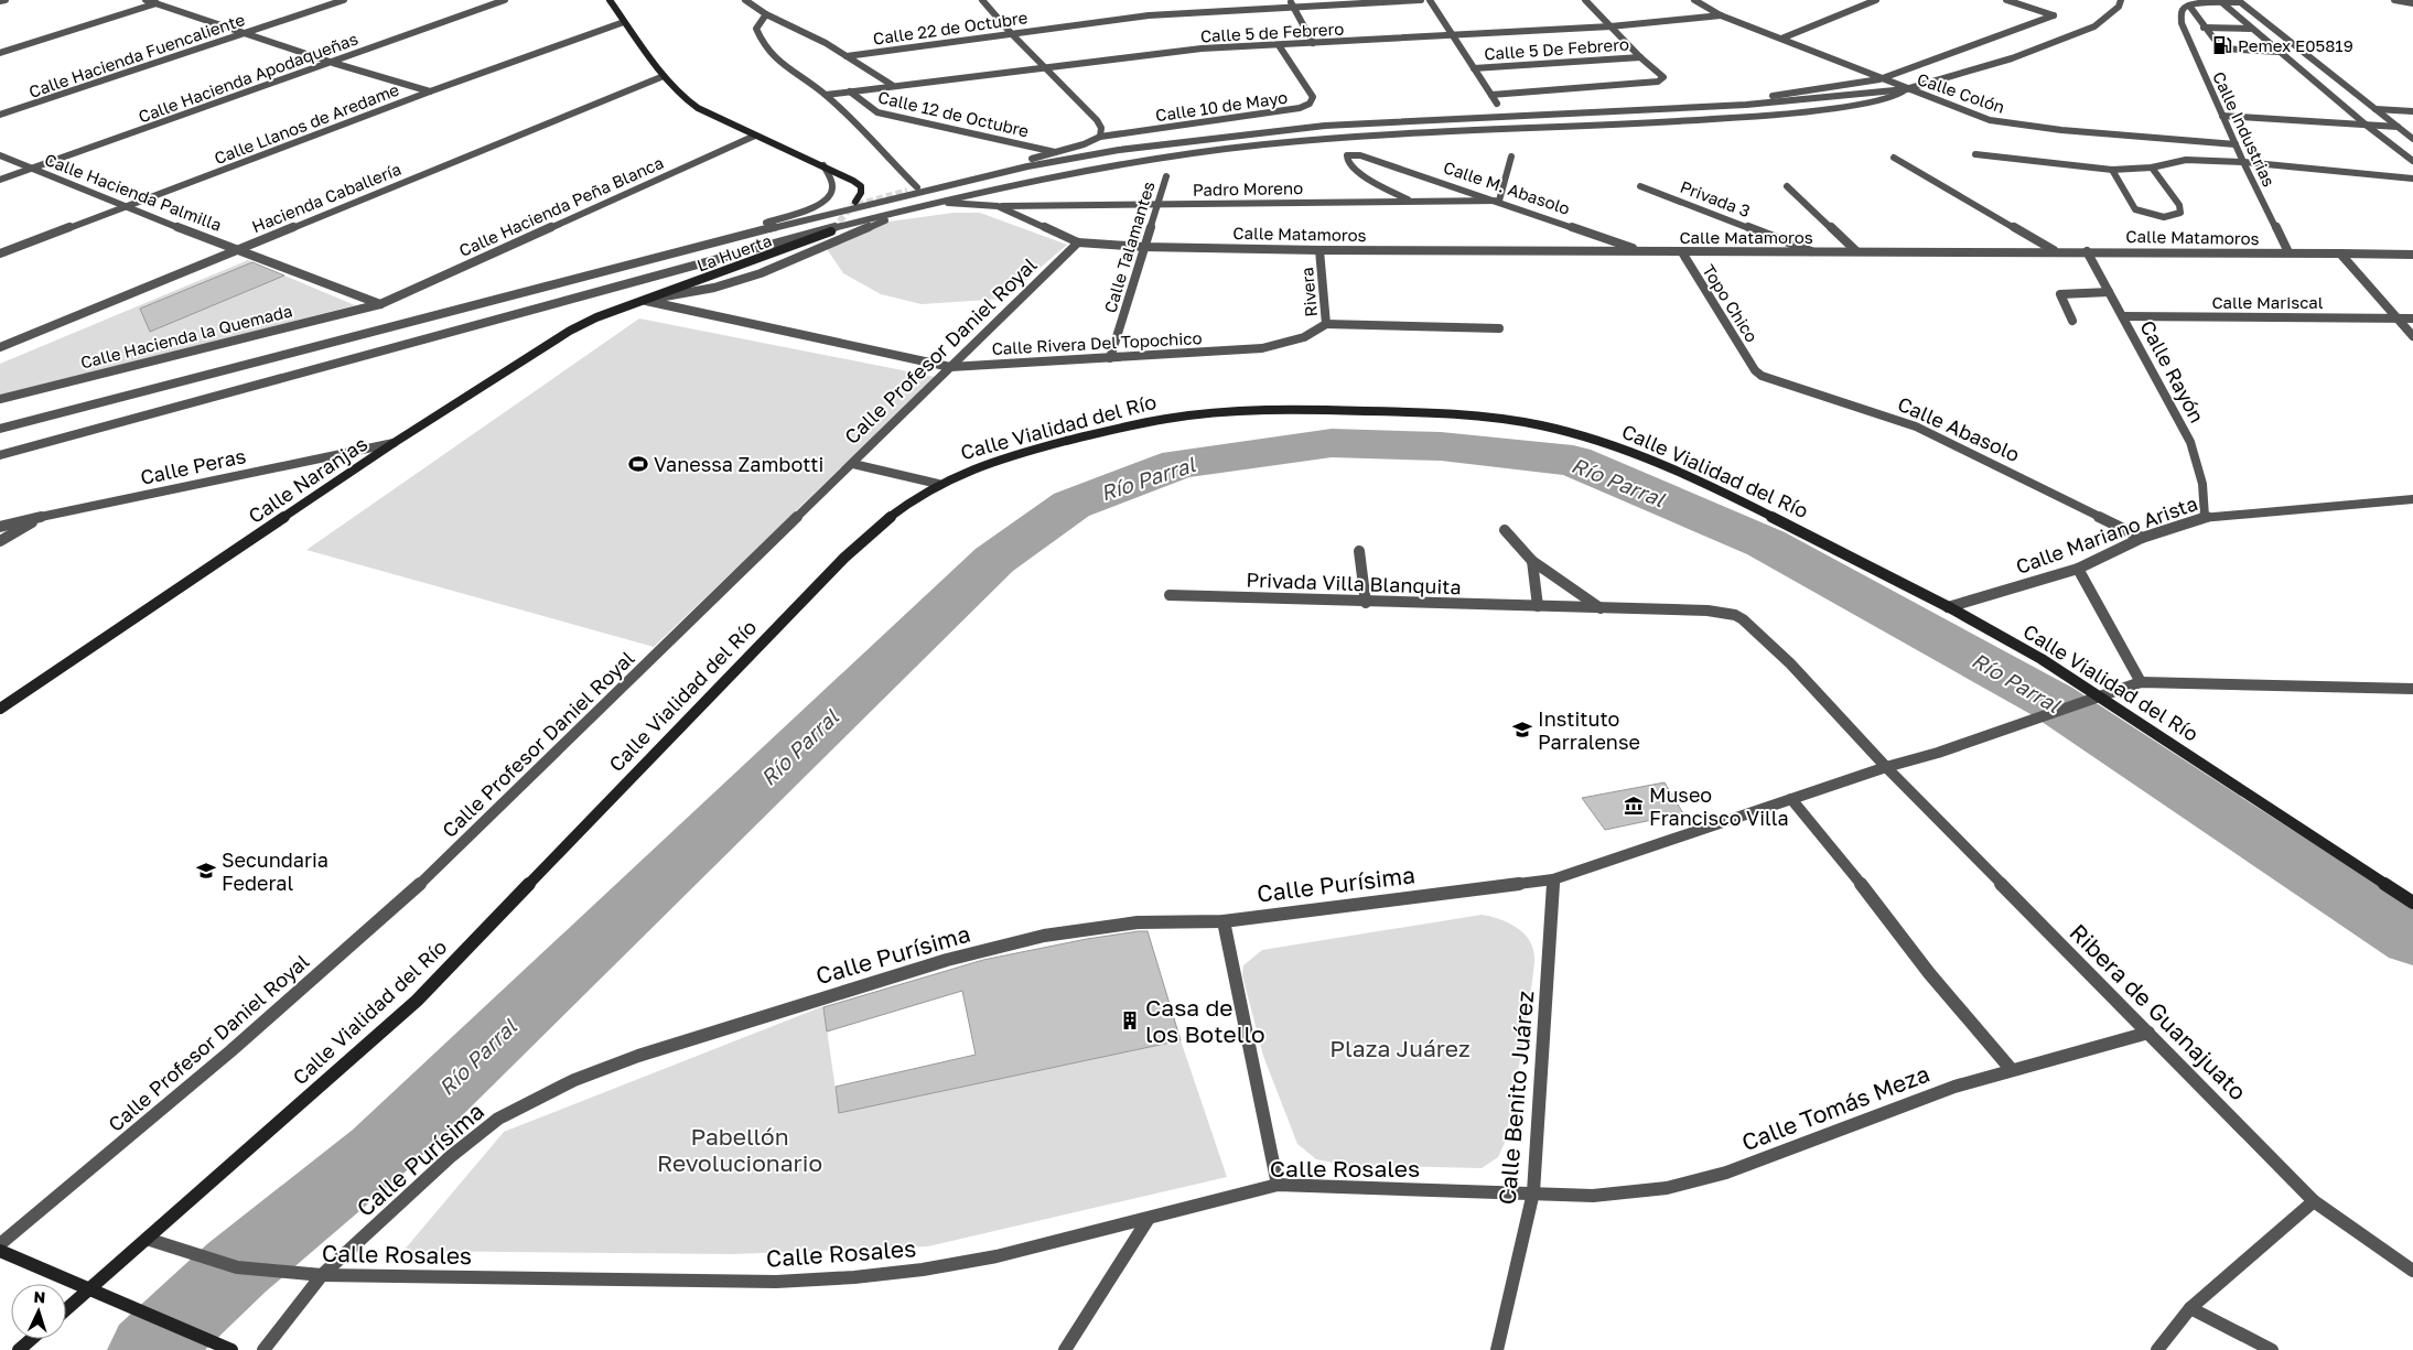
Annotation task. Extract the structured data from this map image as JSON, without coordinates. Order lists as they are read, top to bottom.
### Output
{
  "streets": {
    "main road": ["La Huerta", "Calle Vialidad del Río", "Calle Naranjas"],
    "street": [
      "Calle 22 de Octubre",
      "Calle 5 de Febrero",
      "Calle 5 De Febrero",
      "Calle Hacienda Fuencaliente",
      "Calle Hacienda Apodaqueñas",
      "Calle Colón",
      "Calle 10 de Mayo",
      "Calle 12 de Octubre",
      "Calle Llanos de Aredame",
      "Calle Industrias",
      "Calle M. Abasolo",
      "Padro Moreno",
      "Calle Hacienda Palmilla",
      "Hacienda Caballería",
      "Privada 3",
      "Calle Hacienda Peña Blanca",
      "Calle Matamoros",
      "Calle Talamantes",
      "Rivera",
      "Calle Mariscal",
      "Topo Chico",
      "Calle Hacienda la Quemada",
      "Calle Rivera Del Topochico",
      "Calle Profesor Daniel Royal",
      "Calle Rayón",
      "Calle Abasolo",
      "Calle Peras",
      "Calle Mariano Arista",
      "Privada Villa Blanquita",
      "Calle Purísima",
      "Ribera de Guanajuato",
      "Calle Benito Juárez",
      "Calle Tomás Meza",
      "Calle Rosales"
    ]
  },
  "crossings": [
    ["Calle 22 de Octubre", "Calle 12 de Octubre"],
    ["Calle 5 de Febrero", "Calle Colón"],
    ["Calle 5 de Febrero", "Calle 10 de Mayo"],
    ["Calle 5 de Febrero", "Calle 12 de Octubre"],
    ["Calle Hacienda Apodaqueñas", "Calle Hacienda Palmilla"],
    ["Calle Colón", "Calle Industrias"],
    ["Calle Llanos de Aredame", "Calle Hacienda Palmilla"],
    ["Calle Industrias", "Calle Matamoros"],
    ["Calle M. Abasolo", "Padro Moreno"],
    ["Calle M. Abasolo", "Calle Matamoros"],
    ["Padro Moreno", "Calle Talamantes"],
    ["Calle Hacienda Palmilla", "Hacienda Caballería"],
    ["Calle Hacienda Palmilla", "Calle Hacienda Peña Blanca"],
    ["Calle Hacienda Palmilla", "Calle Hacienda la Quemada"],
    ["Privada 3", "Calle Matamoros"],
    ["Calle Hacienda Peña Blanca", "Calle Hacienda la Quemada"],
    ["Calle Matamoros", "Calle Talamantes"],
    ["Calle Matamoros", "Rivera"],
    ["Calle Matamoros", "Topo Chico"],
    ["Calle Matamoros", "Calle Profesor Daniel Royal"],
    ["Calle Matamoros", "Calle Rayón"],
    ["Calle Talamantes", "Calle Rivera Del Topochico"],
    ["La Huerta", "Calle Rivera Del Topochico"],
    ["La Huerta", "Calle Naranjas"],
    ["Rivera", "Calle Rivera Del Topochico"],
    ["Calle Mariscal", "Calle Rayón"],
    ["Topo Chico", "Calle Abasolo"],
    ["Calle Rivera Del Topochico", "Calle Profesor Daniel Royal"],
    ["Calle Rivera Del Topochico", "Calle Naranjas"],
    ["Calle Rayón", "Calle Mariano Arista"],
    ["Calle Vialidad del Río", "Calle Mariano Arista"],
    ["Calle Vialidad del Río", "Calle Rosales"],
    ["Calle Abasolo", "Calle Mariano Arista"],
    ["Calle Peras", "Calle Naranjas"],
    ["Privada Villa Blanquita", "Ribera de Guanajuato"],
    ["Calle Purísima", "Ribera de Guanajuato"],
    ["Calle Purísima", "Calle Benito Juárez"],
    ["Calle Purísima", "Calle Rosales"],
    ["Ribera de Guanajuato", "Calle Tomás Meza"],
    ["Calle Benito Juárez", "Calle Tomás Meza"],
    ["Calle Benito Juárez", "Calle Rosales"],
    ["Calle Tomás Meza", "Calle Rosales"]
  ],
  "water": ["Río Parral"],
  "parks": ["Plaza Juárez", "Pabellón Revolucionario"],
  "places": {
    "fuel station": ["Pemex E05819"],
    "sports": ["Vanessa Zambotti"],
    "school or university": ["Instituto Parralense", "Secundaria Federal"],
    "museum": ["Museo Francisco Villa"],
    "building": ["Casa de los Botello"]
  },
  "north": "top"
}
